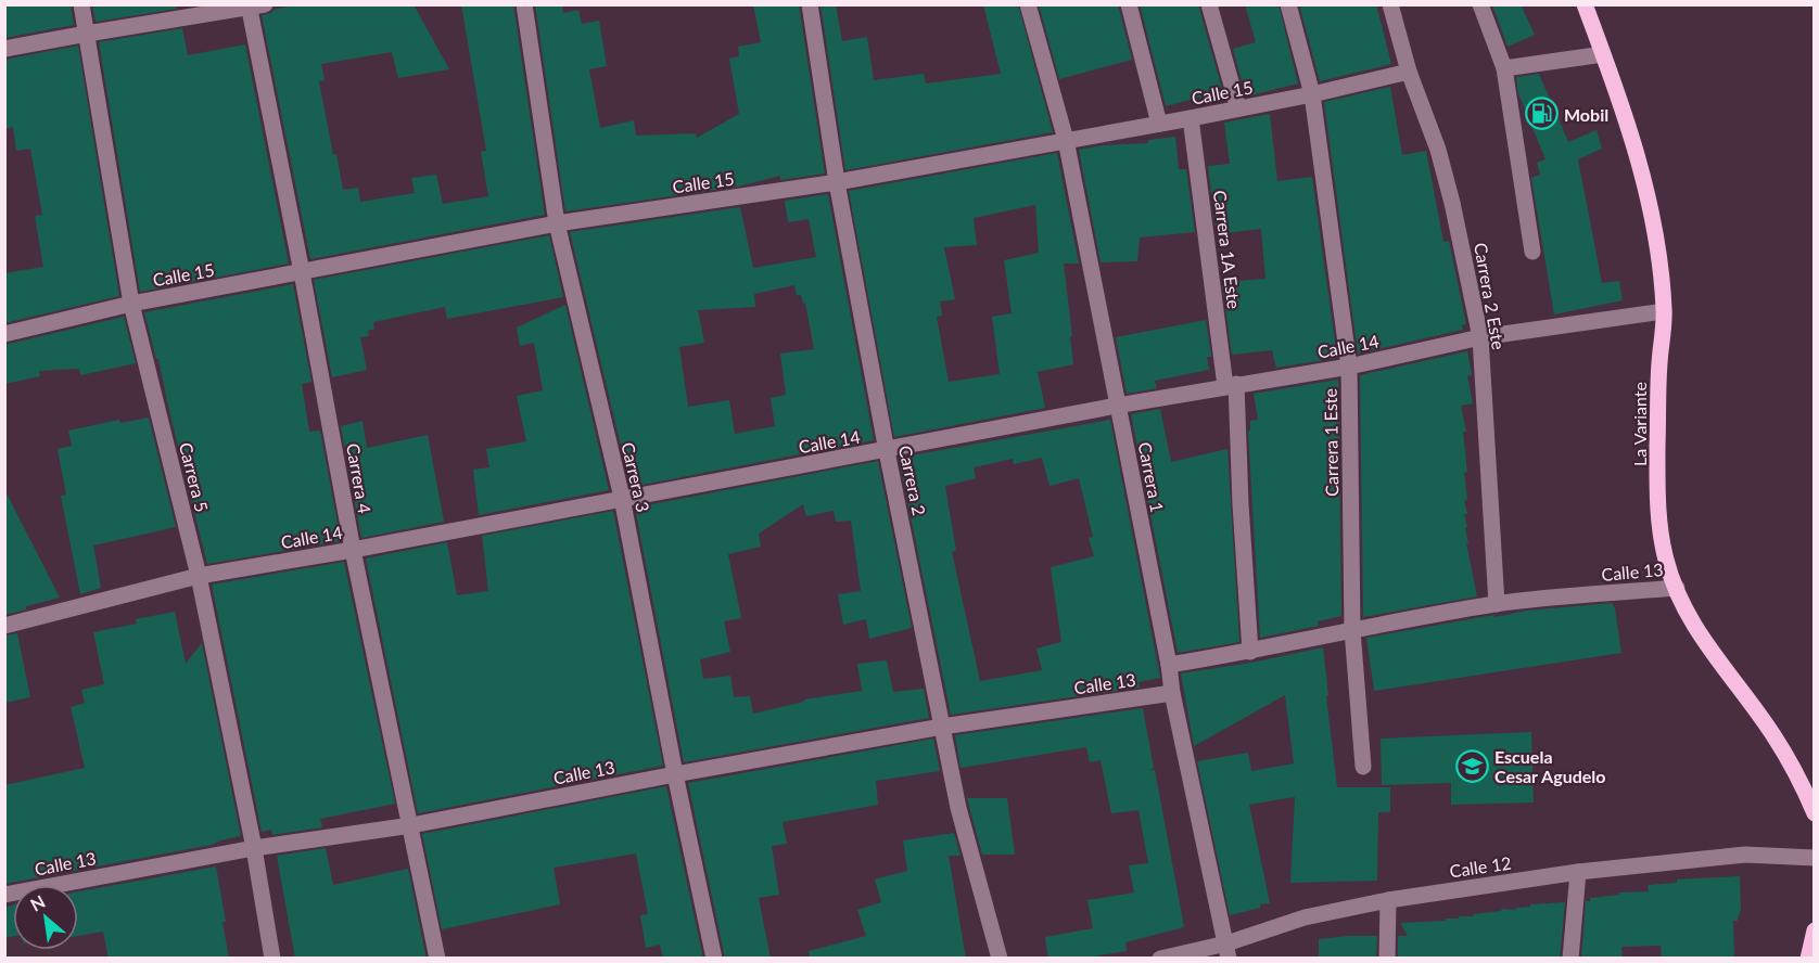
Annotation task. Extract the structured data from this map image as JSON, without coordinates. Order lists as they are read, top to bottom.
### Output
{
  "streets": {
    "main road": ["La Variante"],
    "street": [
      "Calle 15",
      "Carrera 1A Este",
      "Carrera 2 Este",
      "Calle 14",
      "Carrera 1 Este",
      "Carrera 5",
      "Carrera 3",
      "Carrera 1",
      "Carrera 4",
      "Carrera 2",
      "Calle 13",
      "Calle 12"
    ]
  },
  "crossings": [
    ["Calle 15", "Carrera 1A Este"],
    ["Calle 15", "Carrera 2 Este"],
    ["Calle 15", "Carrera 1 Este"],
    ["Calle 15", "Carrera 5"],
    ["Calle 15", "Carrera 3"],
    ["Calle 15", "Carrera 1"],
    ["Calle 15", "Carrera 4"],
    ["Calle 15", "Carrera 2"],
    ["Carrera 1A Este", "Calle 14"],
    ["Carrera 1A Este", "Calle 13"],
    ["Carrera 2 Este", "Calle 14"],
    ["Carrera 2 Este", "Calle 13"],
    ["Calle 14", "La Variante"],
    ["Calle 14", "Carrera 1 Este"],
    ["Calle 14", "Carrera 5"],
    ["Calle 14", "Carrera 3"],
    ["Calle 14", "Carrera 1"],
    ["Calle 14", "Carrera 4"],
    ["Calle 14", "Carrera 2"],
    ["La Variante", "Calle 13"],
    ["Carrera 1 Este", "Calle 13"],
    ["Carrera 5", "Calle 13"],
    ["Carrera 3", "Calle 13"],
    ["Carrera 1", "Calle 13"],
    ["Carrera 1", "Calle 12"],
    ["Carrera 4", "Calle 13"],
    ["Carrera 2", "Calle 13"]
  ],
  "places": {
    "fuel station": ["Mobil"],
    "school or university": ["Escuela Cesar Agudelo"]
  },
  "north": "top left"
}
